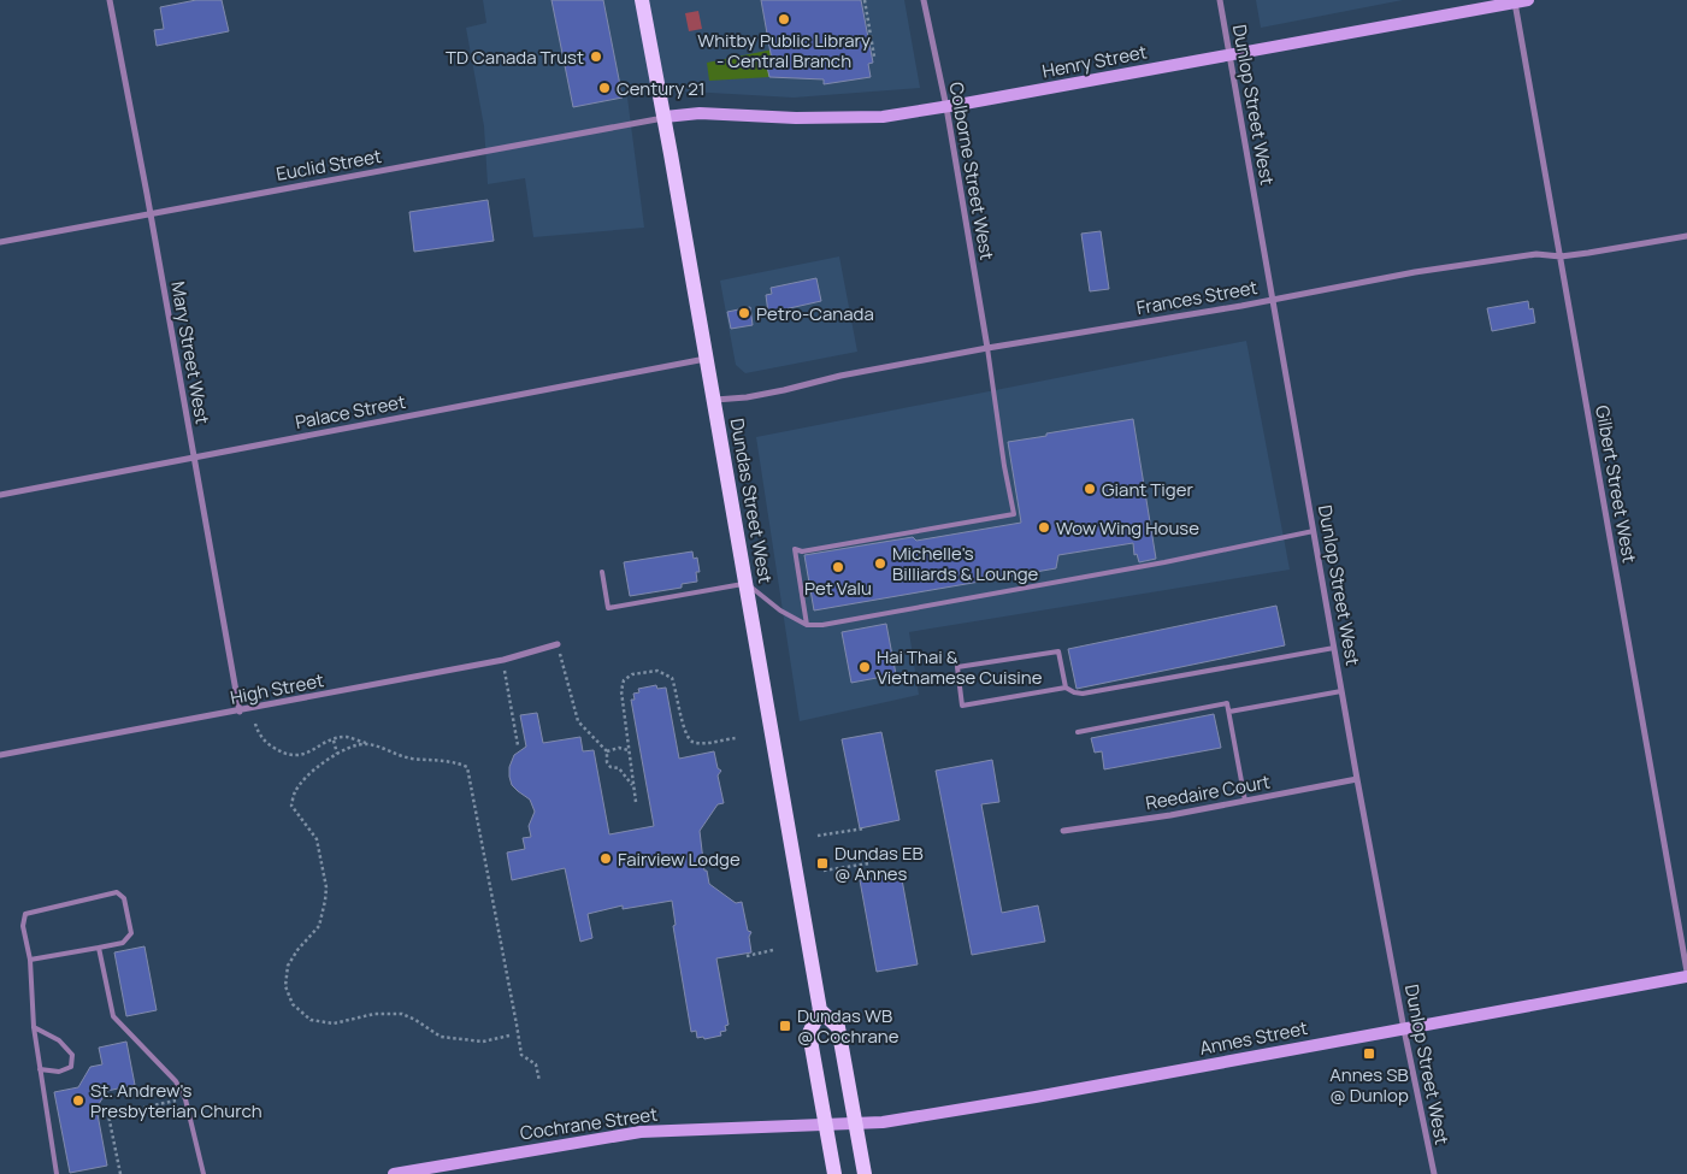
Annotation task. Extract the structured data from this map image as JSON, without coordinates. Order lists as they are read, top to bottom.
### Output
{
  "streets": {
    "main road": [
      "Henry Street",
      "Dundas Street West",
      "Annes Street",
      "Cochrane Street"
    ],
    "street": [
      "Dunlop Street West",
      "Euclid Street",
      "Colborne Street West",
      "Frances Street",
      "Mary Street West",
      "Palace Street",
      "Gilbert Street West",
      "High Street",
      "Reedaire Court"
    ]
  },
  "crossings": [
    ["Henry Street", "Dunlop Street West"],
    ["Henry Street", "Euclid Street"],
    ["Henry Street", "Colborne Street West"],
    ["Henry Street", "Gilbert Street West"],
    ["Henry Street", "Dundas Street West"],
    ["Dunlop Street West", "Frances Street"],
    ["Dunlop Street West", "Reedaire Court"],
    ["Dunlop Street West", "Annes Street"],
    ["Euclid Street", "Mary Street West"],
    ["Euclid Street", "Dundas Street West"],
    ["Colborne Street West", "Frances Street"],
    ["Frances Street", "Gilbert Street West"],
    ["Frances Street", "Dundas Street West"],
    ["Mary Street West", "Palace Street"],
    ["Mary Street West", "High Street"],
    ["Palace Street", "Dundas Street West"],
    ["Dundas Street West", "Annes Street"],
    ["Annes Street", "Cochrane Street"]
  ],
  "places": {
    "other": [
      "Whitby Public Library - Central Branch",
      "TD Canada Trust",
      "Century 21",
      "Petro-Canada",
      "Giant Tiger",
      "Wow Wing House",
      "Michelle's Billiards & Lounge",
      "Pet Valu",
      "Hai Thai & Vietnamese Cuisine",
      "Fairview Lodge",
      "St. Andrew's Presbyterian Church"
    ],
    "transit": ["Dundas EB @ Annes", "Dundas WB @ Cochrane", "Annes SB @ Dunlop"]
  }
}
